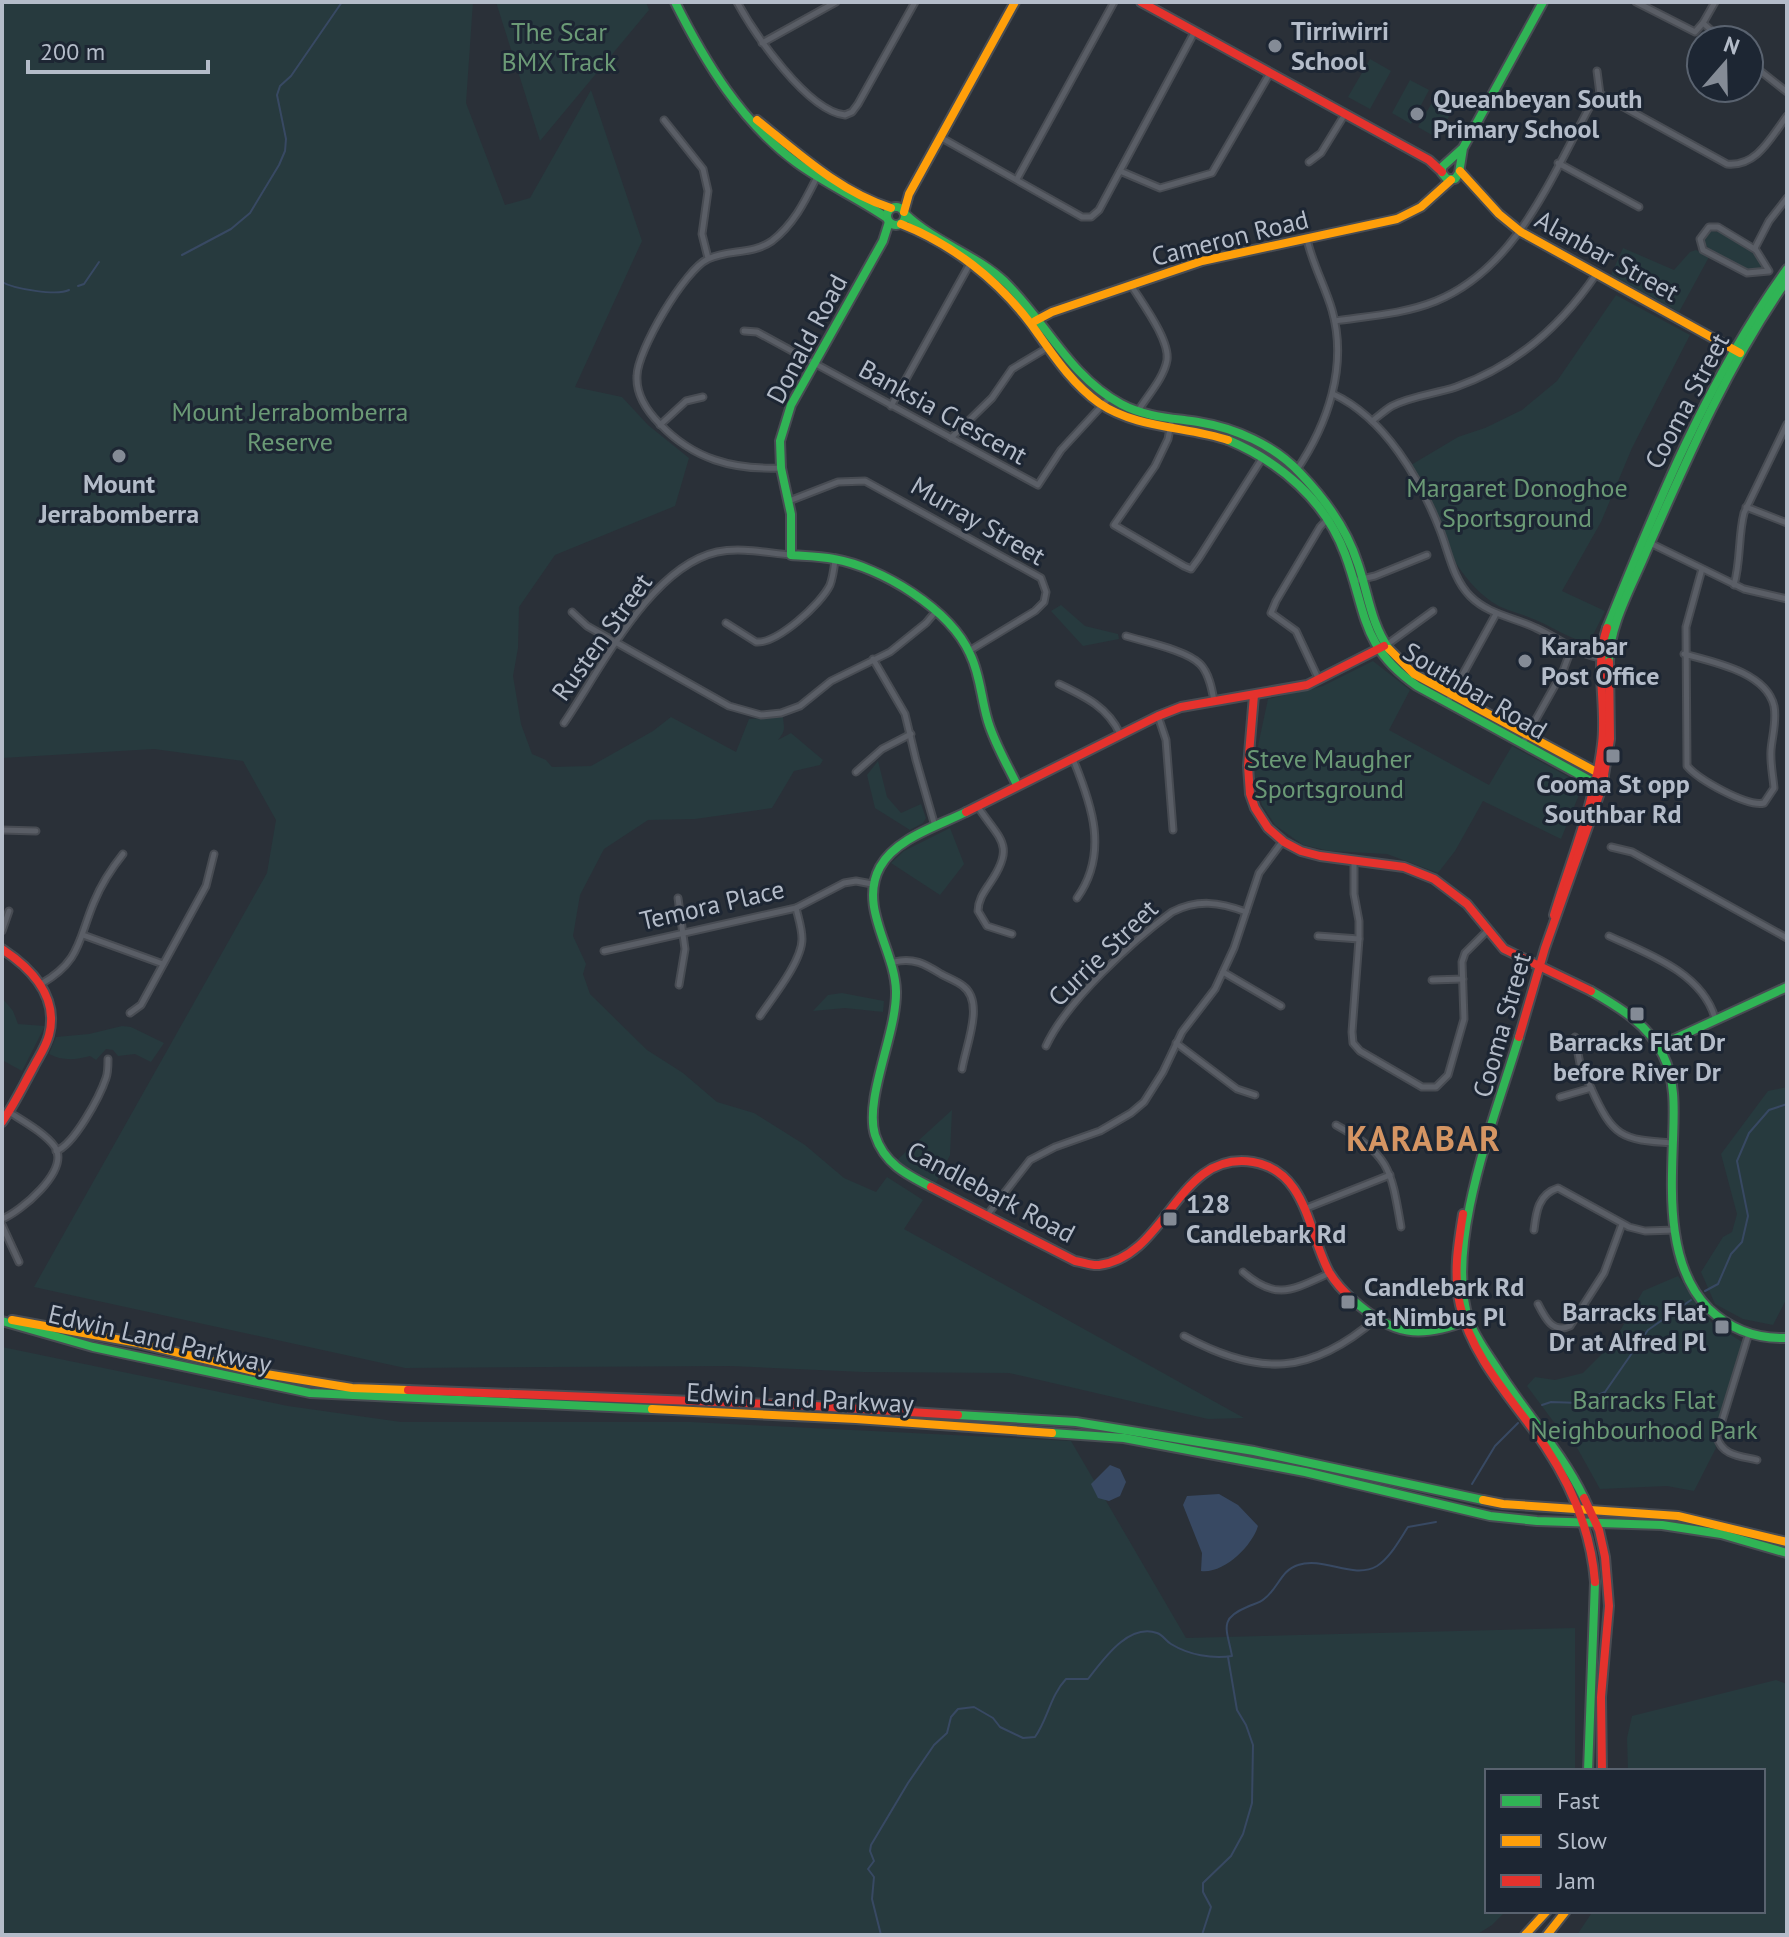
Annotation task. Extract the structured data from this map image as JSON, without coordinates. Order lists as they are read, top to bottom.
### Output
{
  "streets": {
    "main road": [
      "Cameron Road",
      "Alanbar Street",
      "Donald Road",
      "Cooma Street",
      "Rusten Street",
      "Southbar Road",
      "Candlebark Road",
      "Edwin Land Parkway"
    ],
    "street": [
      "Banksia Crescent",
      "Murray Street",
      "Temora Place",
      "Currie Street"
    ]
  },
  "crossings": [
    ["Cameron Road", "Alanbar Street"],
    ["Cameron Road", "Southbar Road"],
    ["Alanbar Street", "Cooma Street"],
    ["Donald Road", "Banksia Crescent"],
    ["Donald Road", "Murray Street"],
    ["Donald Road", "Rusten Street"],
    ["Donald Road", "Southbar Road"],
    ["Cooma Street", "Southbar Road"],
    ["Cooma Street", "Candlebark Road"],
    ["Banksia Crescent", "Southbar Road"],
    ["Murray Street", "Rusten Street"],
    ["Temora Place", "Candlebark Road"]
  ],
  "districts": ["KARABAR"],
  "parks": [
    "The Scar BMX Track",
    "Mount Jerrabomberra Reserve",
    "Margaret Donoghoe Sportsground",
    "Steve Maugher Sportsground",
    "Barracks Flat Neighbourhood Park"
  ],
  "places": {
    "other": [
      "Tirriwirri School",
      "Queanbeyan South Primary School",
      "Mount Jerrabomberra",
      "Karabar Post Office"
    ],
    "transit": [
      "Cooma St opp Southbar Rd",
      "Barracks Flat Dr before River Dr",
      "128 Candlebark Rd",
      "Candlebark Rd at Nimbus Pl",
      "Barracks Flat Dr at Alfred Pl"
    ]
  },
  "legend": ["Fast", "Slow", "Jam"],
  "scale_bar": "200 m",
  "north": "top"
}
